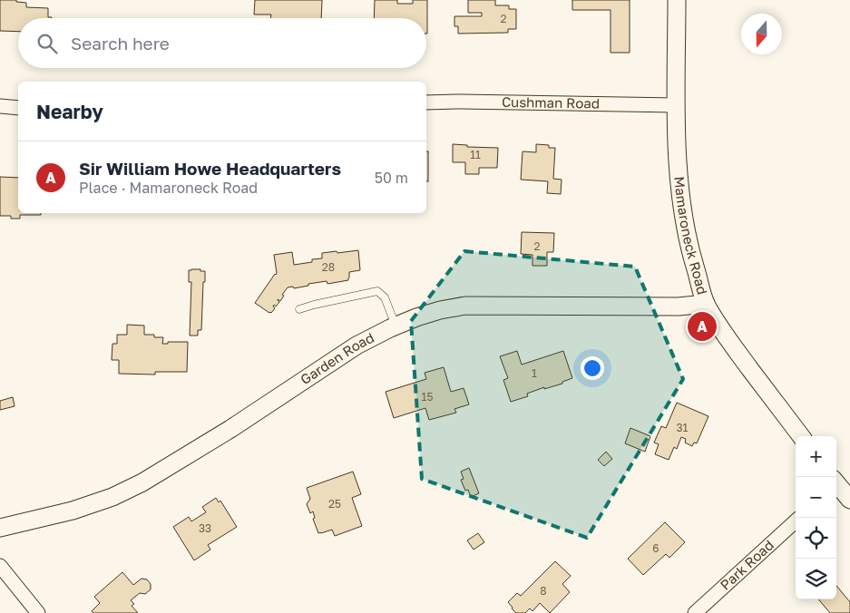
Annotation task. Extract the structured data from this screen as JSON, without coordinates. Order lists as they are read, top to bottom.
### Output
{
  "streets": {
    "street": [
      "Cushman Road",
      "Mamaroneck Road",
      "Garden Road",
      "Park Road"
    ]
  },
  "crossings": [
    ["Cushman Road", "Mamaroneck Road"],
    ["Mamaroneck Road", "Garden Road"]
  ],
  "house_numbers": [
    "2",
    "11",
    "2",
    "28",
    "1",
    "15",
    "31",
    "25",
    "33",
    "6",
    "8"
  ],
  "north": "bottom",
  "page": {
    "search": "Search here",
    "heading": "Nearby",
    "list": [
      {
        "mark": "A",
        "name": "Sir William Howe Headquarters",
        "note": "Place · Mamaroneck Road",
        "value": "50 m"
      }
    ],
    "pins": "A",
    "map_buttons": ["+", "−"]
  }
}
